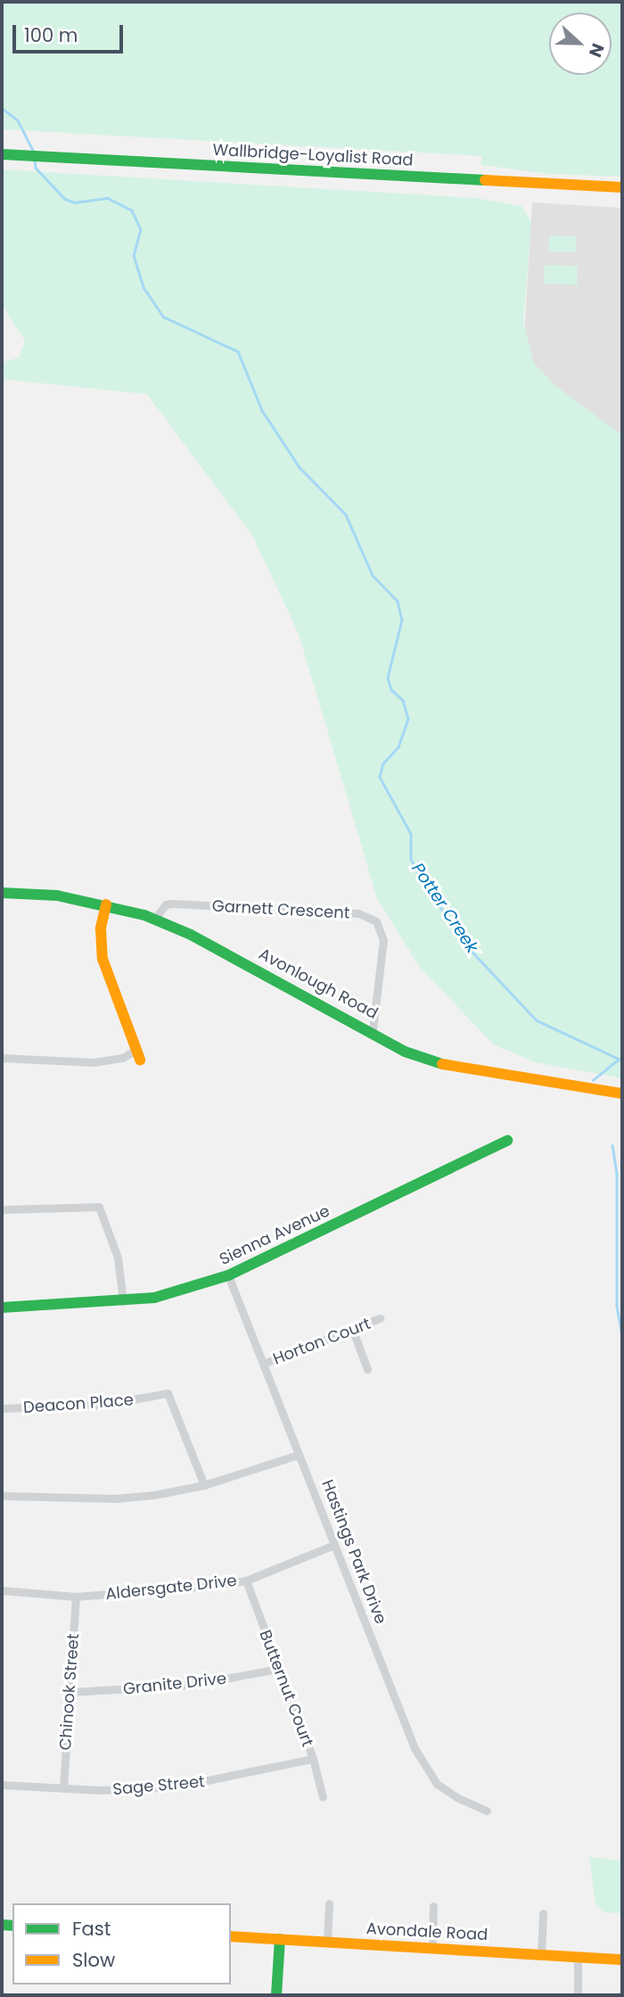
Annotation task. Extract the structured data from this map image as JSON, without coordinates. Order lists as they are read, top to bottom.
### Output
{
  "streets": {
    "street": [
      "Wallbridge-Loyalist Road",
      "Garnett Crescent",
      "Avonlough Road",
      "Sienna Avenue",
      "Horton Court",
      "Deacon Place",
      "Hastings Park Drive",
      "Aldersgate Drive",
      "Granite Drive",
      "Butternut Court",
      "Chinook Street",
      "Sage Street",
      "Avondale Road"
    ]
  },
  "crossings": [
    ["Garnett Crescent", "Avonlough Road"],
    ["Sienna Avenue", "Hastings Park Drive"],
    ["Horton Court", "Hastings Park Drive"],
    ["Hastings Park Drive", "Aldersgate Drive"],
    ["Aldersgate Drive", "Butternut Court"],
    ["Aldersgate Drive", "Chinook Street"],
    ["Granite Drive", "Butternut Court"],
    ["Granite Drive", "Chinook Street"],
    ["Butternut Court", "Sage Street"],
    ["Chinook Street", "Sage Street"]
  ],
  "water": ["Potter Creek"],
  "legend": ["Fast", "Slow"],
  "scale_bar": "100 m",
  "north": "right"
}
